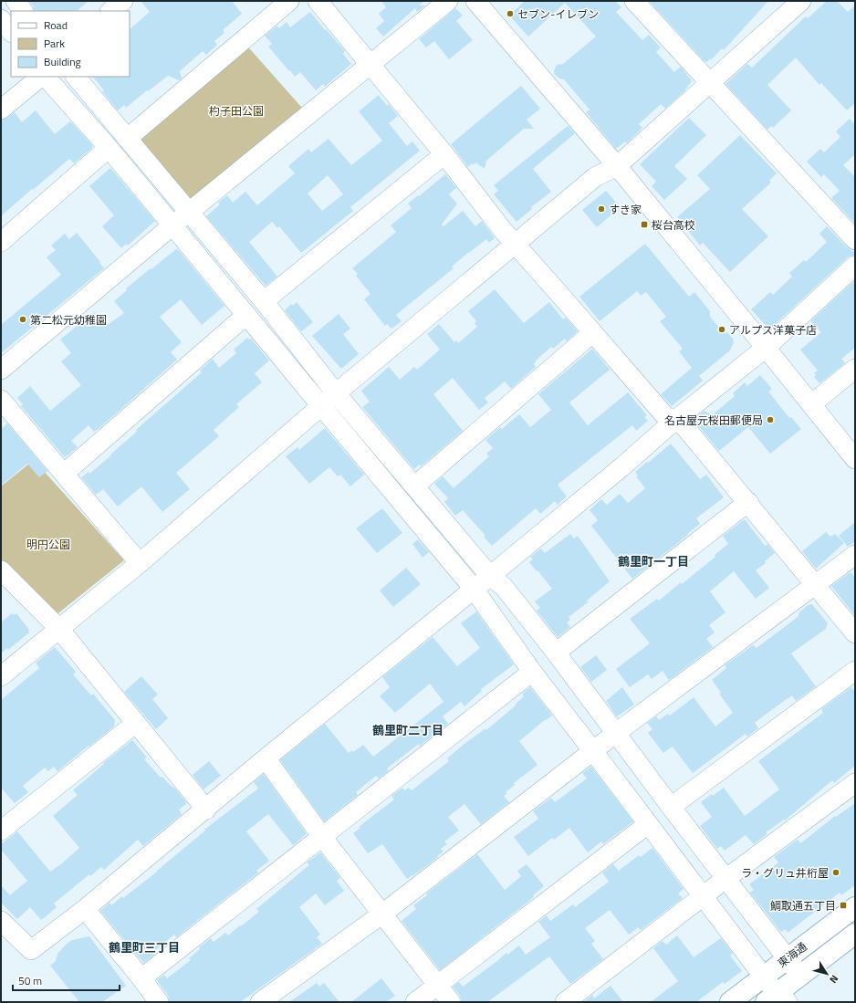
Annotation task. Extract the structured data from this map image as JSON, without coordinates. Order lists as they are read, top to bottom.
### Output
{
  "streets": {
    "main road": ["東海通"]
  },
  "districts": ["鶴里町一丁目", "鶴里町二丁目", "鶴里町三丁目"],
  "parks": ["杓子田公園", "明円公園"],
  "places": {
    "other": [
      "セブン-イレブン",
      "すき家",
      "第二松元幼稚園",
      "アルプス洋菓子店",
      "名古屋元桜田郵便局",
      "ラ・グリュ井桁屋"
    ],
    "transit": ["桜台高校", "鯛取通五丁目"]
  },
  "legend": ["Road", "Park", "Building"],
  "scale_bar": "50 m",
  "north": "bottom right"
}
